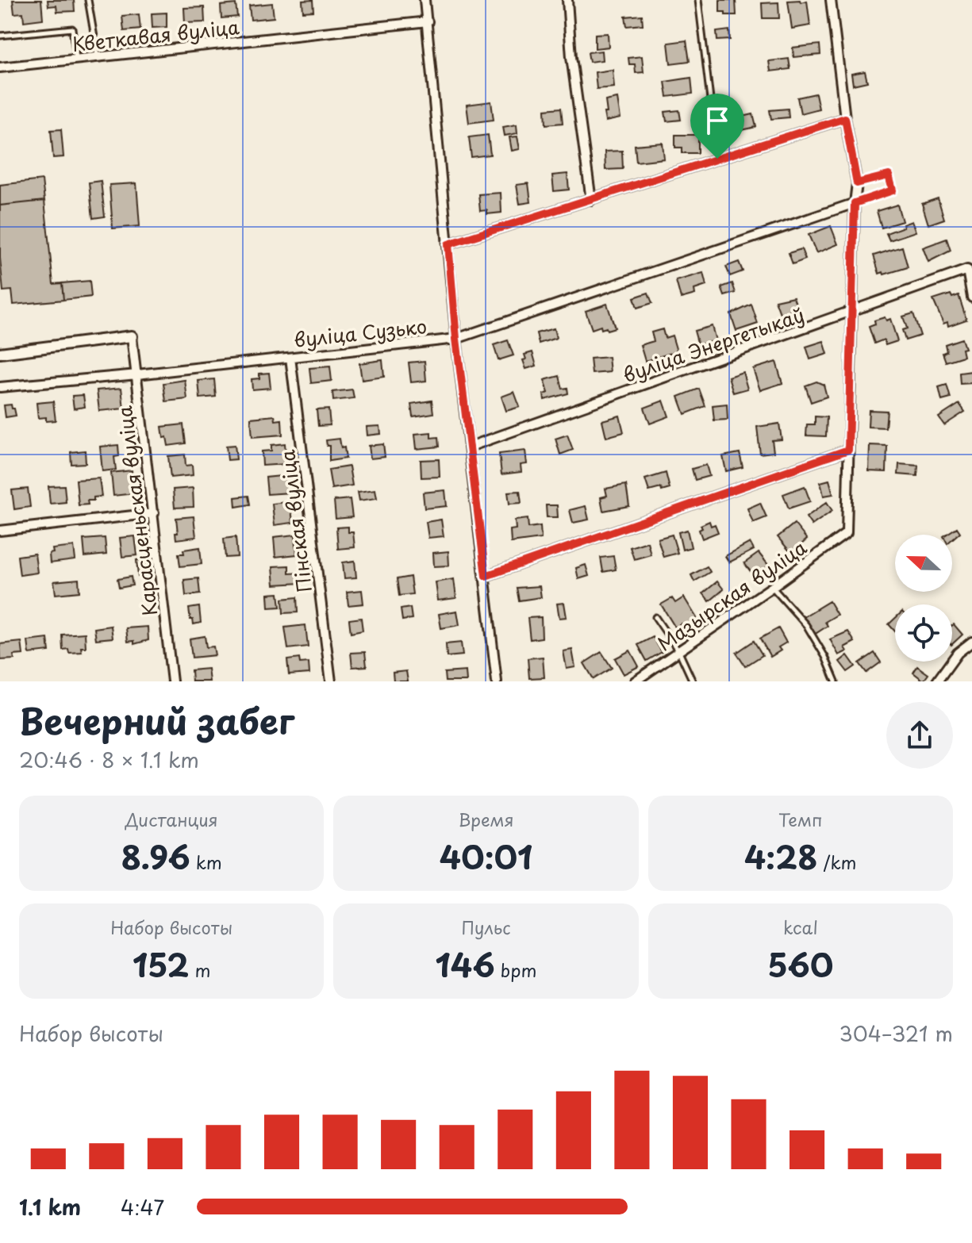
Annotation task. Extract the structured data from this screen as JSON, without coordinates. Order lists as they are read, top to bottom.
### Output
{
  "streets": {
    "street": [
      "Кветкавая вуліца",
      "вуліца Сузько",
      "вуліца Энергетыкаў",
      "Карасценьская вуліца",
      "Пінская вуліца",
      "Мазырская вуліца"
    ]
  },
  "crossings": [
    ["вуліца Сузько", "Карасценьская вуліца"],
    ["вуліца Сузько", "Пінская вуліца"]
  ],
  "north": "left",
  "page": {
    "heading": ["Вечерний забег", "20:46 · 8 × 1.1 km"],
    "stats": [
      ["Дистанция", "8.96 km"],
      ["Время", "40:01"],
      ["Темп", "4:28 /km"],
      ["Набор высоты", "152 m"],
      ["Пульс", "146 bpm"],
      ["kcal", "560"]
    ],
    "chart": ["Набор высоты", "304–321 m"],
    "list": [
      {
        "name": "1.1 km",
        "note": "4:47"
      }
    ]
  }
}
